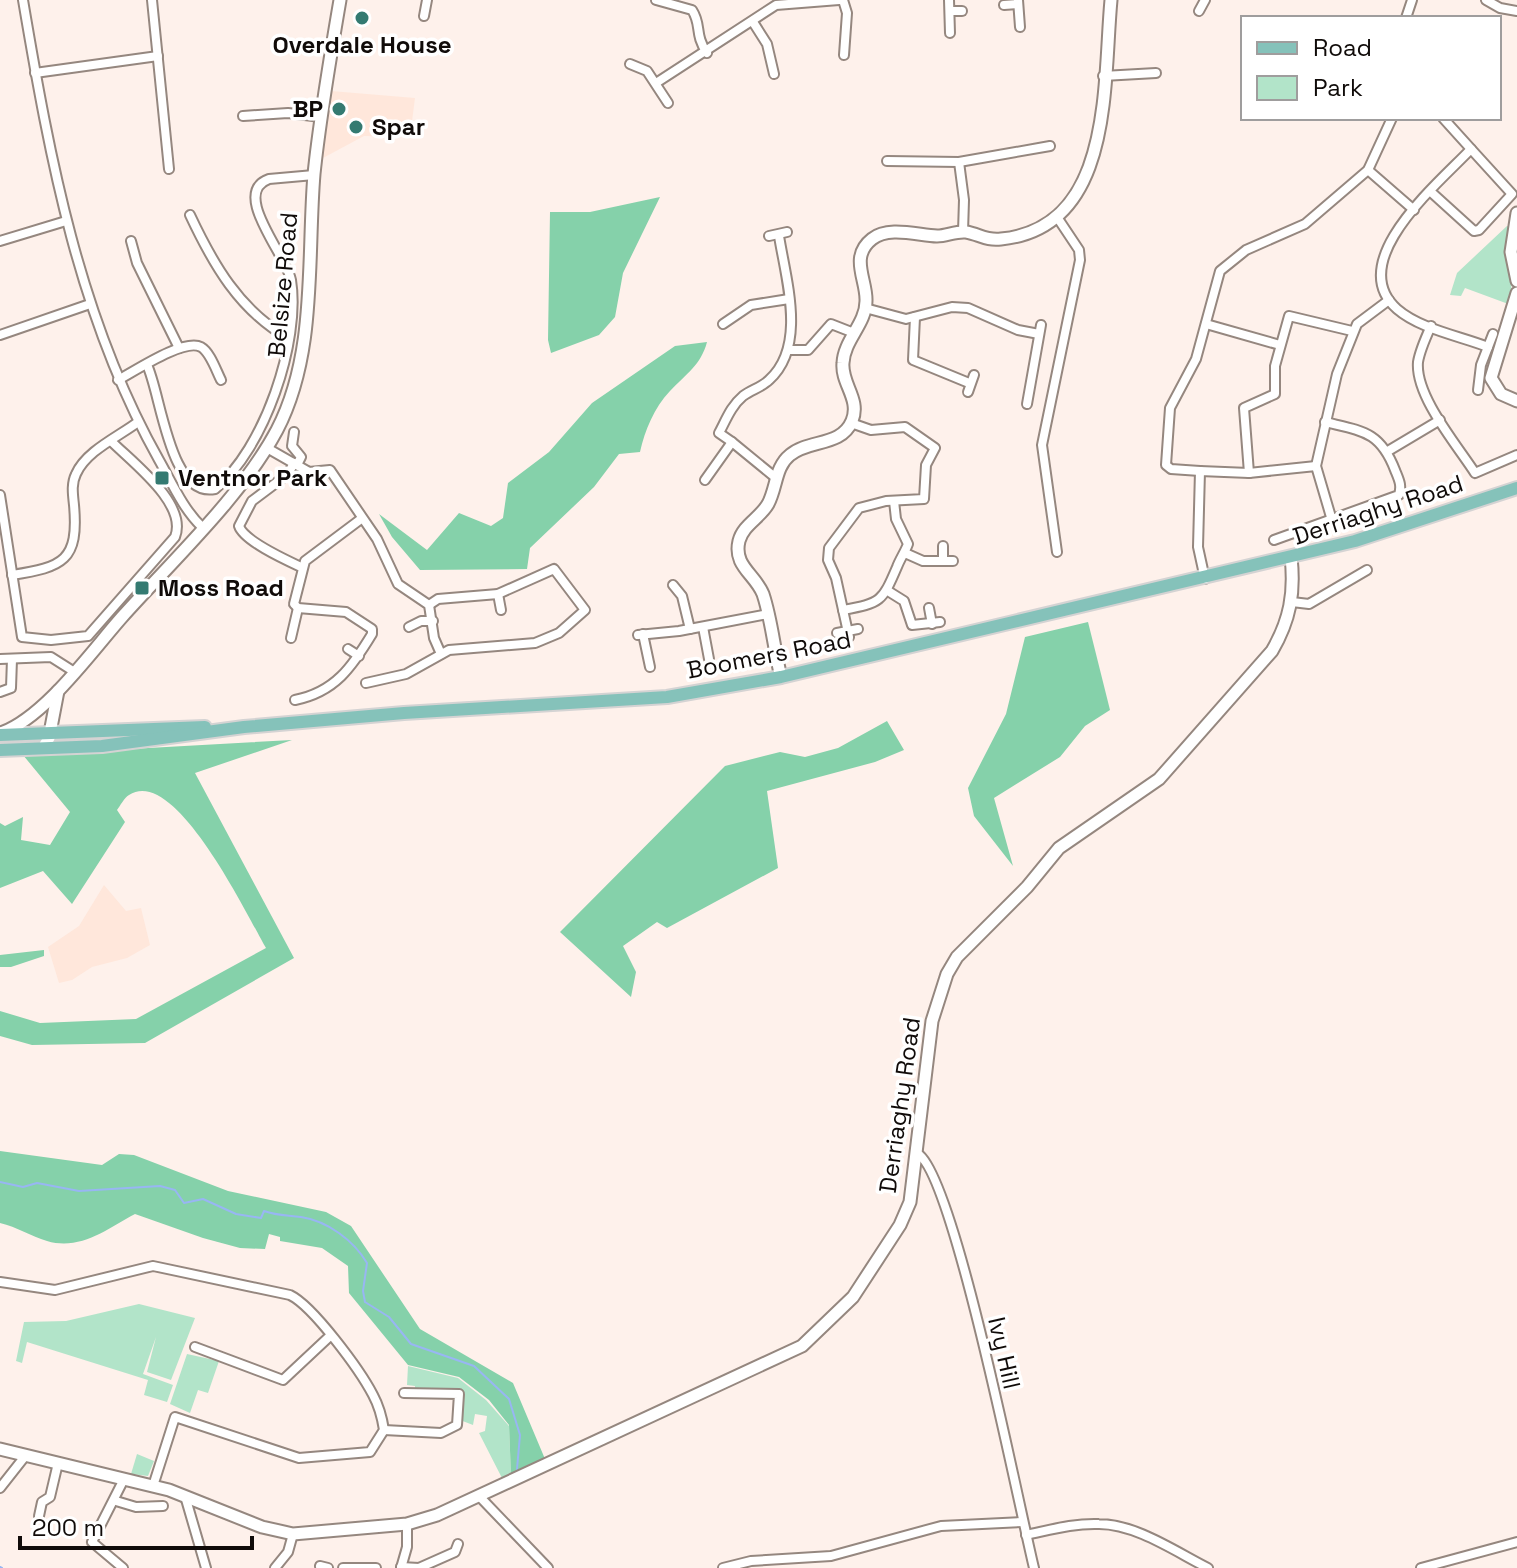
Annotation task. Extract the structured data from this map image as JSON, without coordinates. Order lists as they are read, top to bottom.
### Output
{
  "streets": {
    "main road": ["Derriaghy Road", "Boomers Road"],
    "street": ["Belsize Road", "Ivy Hill"]
  },
  "crossings": [
    ["Belsize Road", "Boomers Road"],
    ["Derriaghy Road", "Boomers Road"],
    ["Derriaghy Road", "Ivy Hill"]
  ],
  "places": {
    "other": ["Overdale House", "BP", "Spar"],
    "transit": ["Ventnor Park", "Moss Road"]
  },
  "legend": ["Road", "Park"],
  "scale_bar": "200 m"
}
